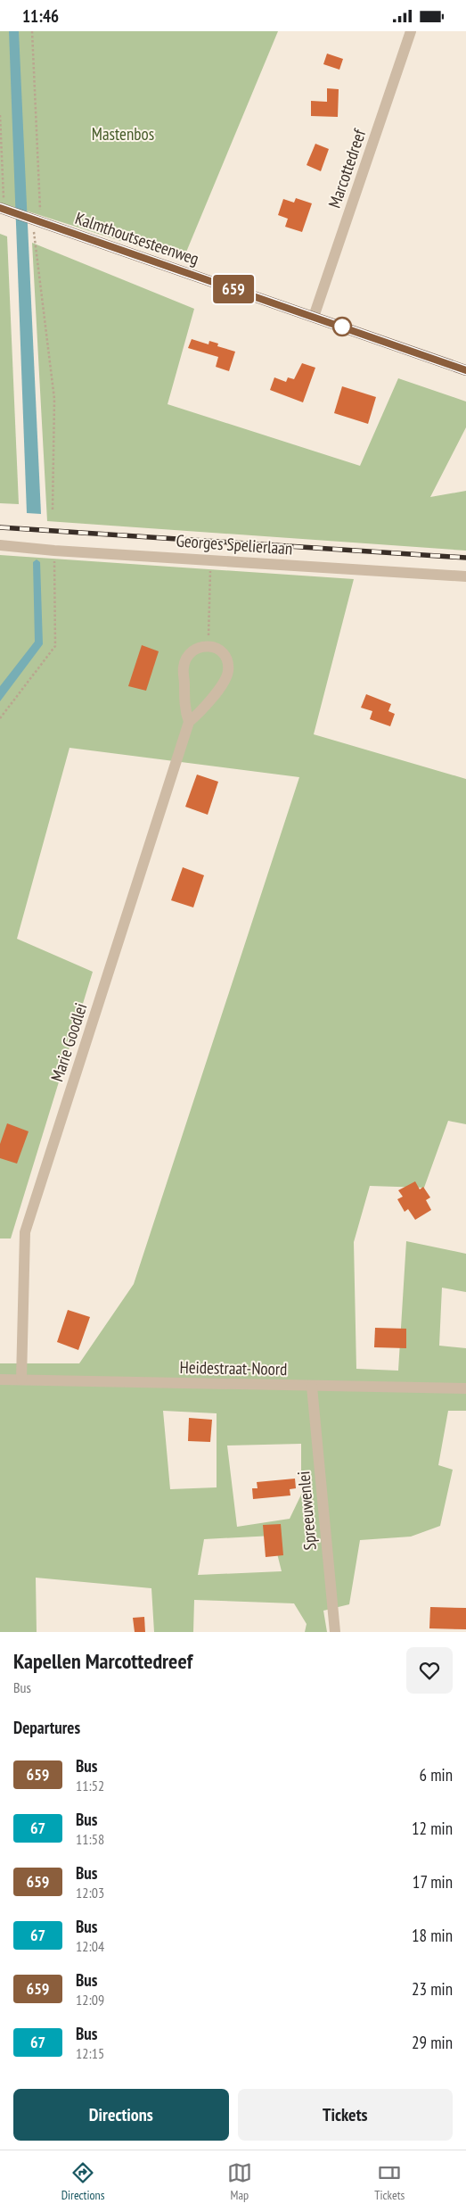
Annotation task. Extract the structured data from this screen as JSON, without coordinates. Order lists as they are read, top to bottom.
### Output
{
  "streets": {
    "main road": ["Kalmthoutsesteenweg"],
    "street": [
      "Marcottedreef",
      "Georges Spelierlaan",
      "Marie Goodlei",
      "Heidestraat-Noord",
      "Spreeuwenlei"
    ]
  },
  "crossings": [
    ["Marcottedreef", "Kalmthoutsesteenweg"],
    ["Marie Goodlei", "Heidestraat-Noord"],
    ["Heidestraat-Noord", "Spreeuwenlei"]
  ],
  "parks": ["Mastenbos"],
  "lines": ["bus line 659"],
  "page": {
    "status": "11:46",
    "on_map": "659",
    "heading": [
      ["Kapellen Marcottedreef", "Bus"],
      "Departures"
    ],
    "list": [
      {
        "mark": "659",
        "name": "Bus",
        "note": "11:52",
        "value": "6 min"
      },
      {
        "mark": "67",
        "name": "Bus",
        "note": "11:58",
        "value": "12 min"
      },
      {
        "mark": "659",
        "name": "Bus",
        "note": "12:03",
        "value": "17 min"
      },
      {
        "mark": "67",
        "name": "Bus",
        "note": "12:04",
        "value": "18 min"
      },
      {
        "mark": "659",
        "name": "Bus",
        "note": "12:09",
        "value": "23 min"
      },
      {
        "mark": "67",
        "name": "Bus",
        "note": "12:15",
        "value": "29 min"
      }
    ],
    "buttons": ["Directions", "Tickets"],
    "tabs": ["Directions", "Map", "Tickets"]
  }
}
